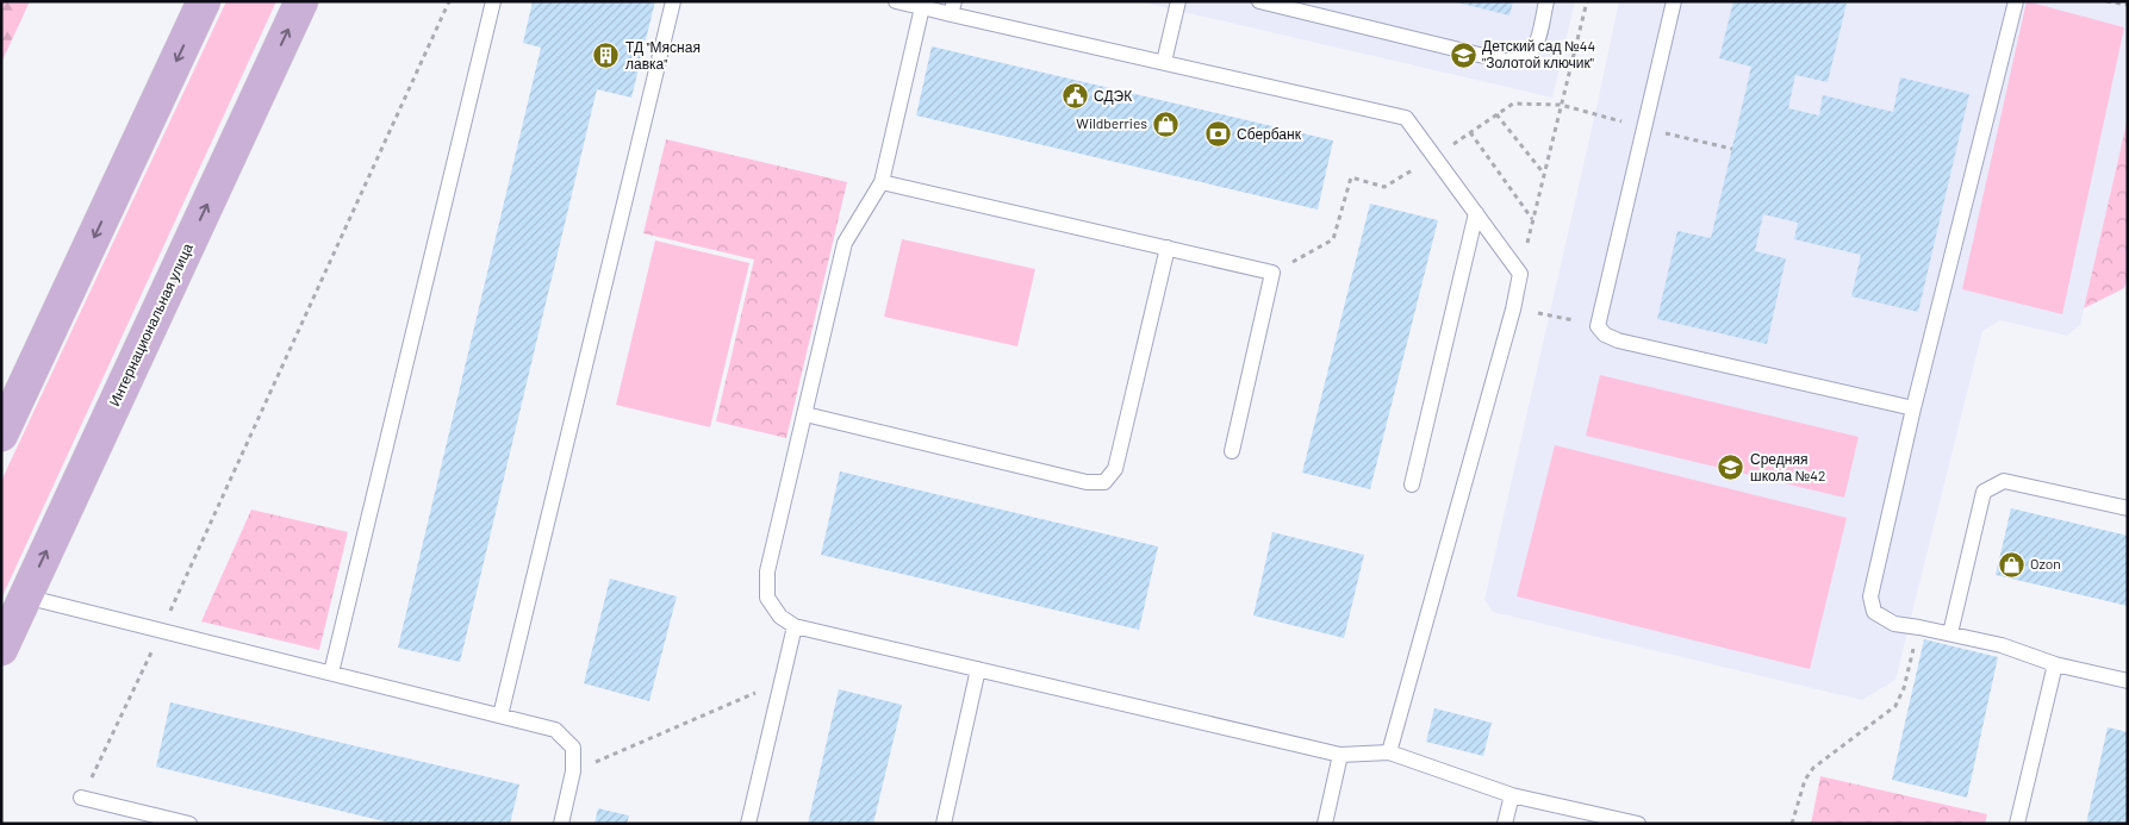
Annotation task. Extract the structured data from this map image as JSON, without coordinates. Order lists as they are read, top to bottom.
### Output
{
  "streets": {
    "main road": ["Интернациональная улица"]
  },
  "places": {
    "school or university": ["Детский сад №44 \"Золотой ключик\"", "Средняя школа №42"],
    "building": ["ТД \"Мясная лавка\""],
    "public building": ["СДЭК"],
    "shop": ["Wildberries", "Ozon"],
    "bank": ["Сбербанк"]
  }
}
